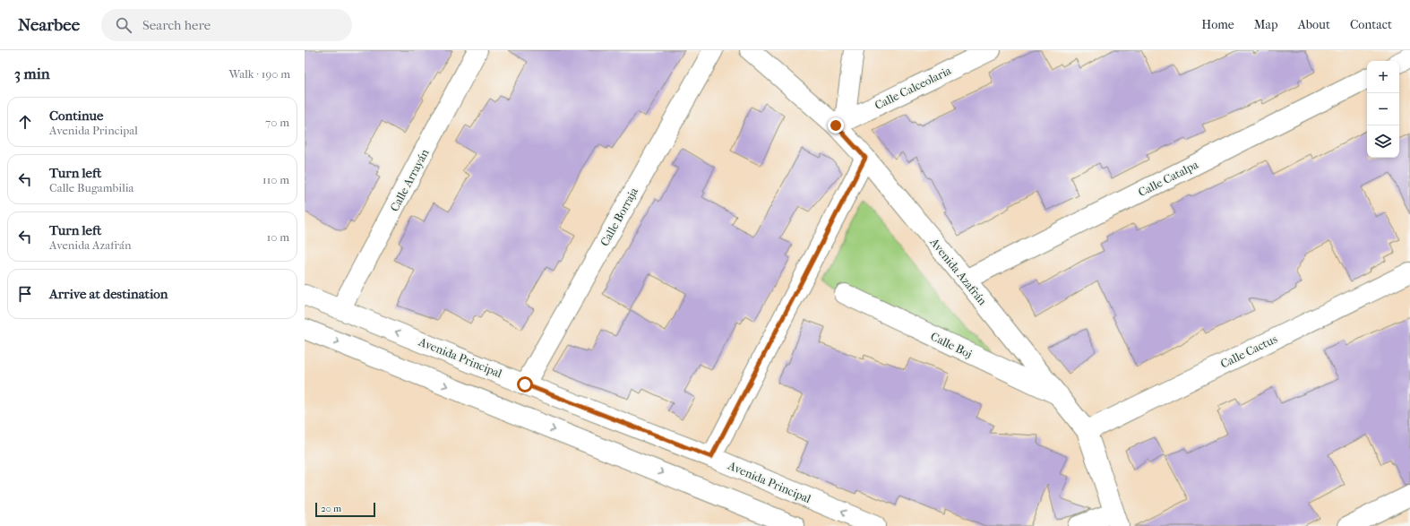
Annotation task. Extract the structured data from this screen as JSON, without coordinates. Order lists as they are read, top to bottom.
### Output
{
  "streets": {
    "street": [
      "Calle Calceolaria",
      "Calle Catalpa",
      "Calle Arrayán",
      "Calle Borraja",
      "Avenida Azafrán",
      "Calle Boj",
      "Calle Cactus",
      "Avenida Principal"
    ]
  },
  "crossings": [
    ["Calle Calceolaria", "Avenida Azafrán"],
    ["Calle Catalpa", "Avenida Azafrán"],
    ["Calle Arrayán", "Avenida Principal"],
    ["Calle Borraja", "Avenida Principal"],
    ["Avenida Azafrán", "Calle Boj"],
    ["Avenida Azafrán", "Calle Cactus"]
  ],
  "scale_bar": "20 m",
  "page": {
    "header": "Nearbee",
    "search": "Search here",
    "nav": [
      "Home",
      "Map",
      "About",
      "Contact"
    ],
    "heading": ["3 min", "Walk · 190 m"],
    "map_buttons": ["+", "−"],
    "list": [
      ["Continue", "Avenida Principal", "70 m"],
      ["Turn left", "Calle Bugambilia", "110 m"],
      ["Turn left", "Avenida Azafrán", "10 m"],
      "Arrive at destination"
    ],
    "scale": "20 m"
  }
}
